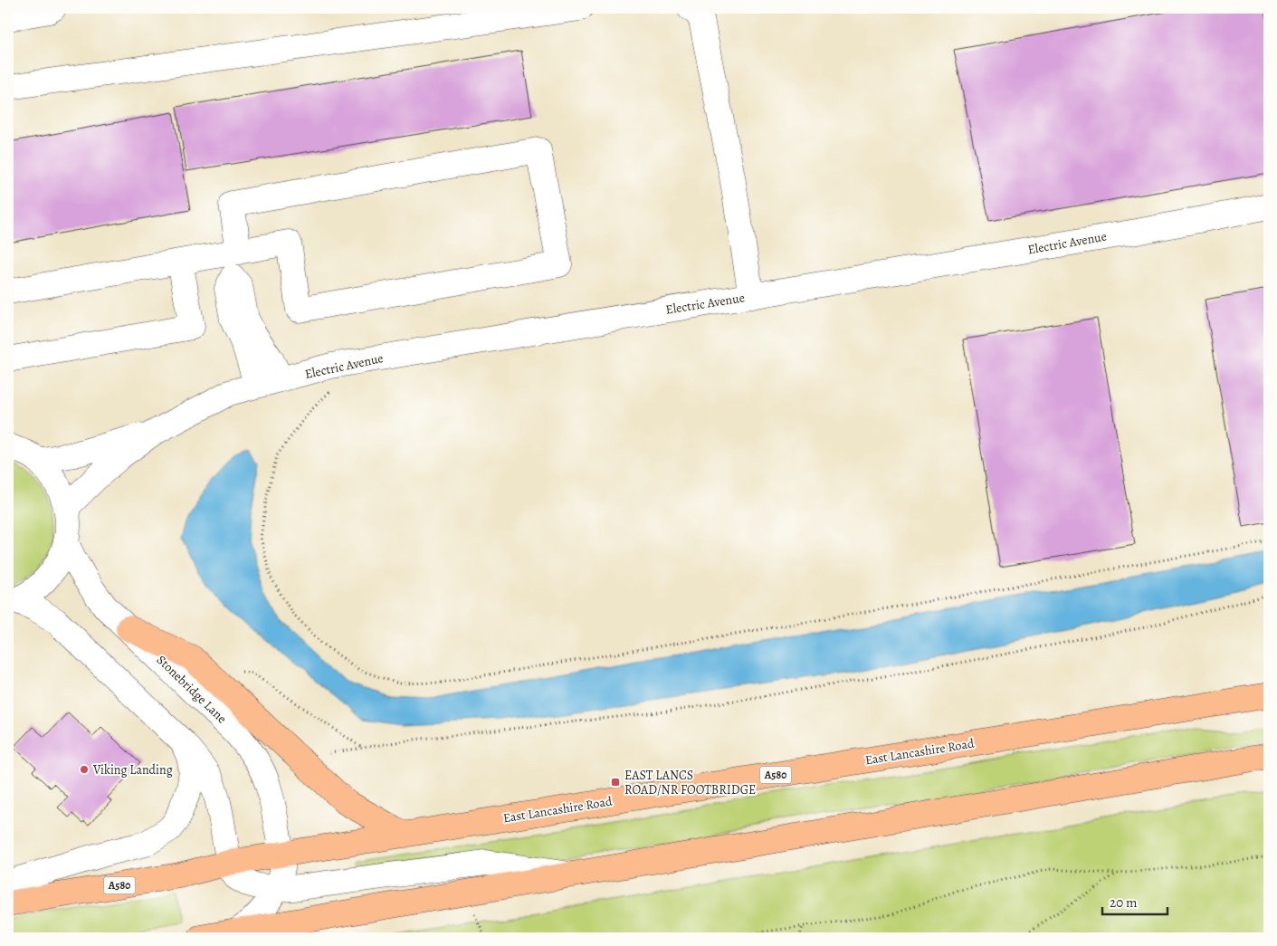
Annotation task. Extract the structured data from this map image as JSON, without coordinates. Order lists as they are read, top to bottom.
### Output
{
  "streets": {
    "highway": ["East Lancashire Road", "A580"],
    "street": ["Electric Avenue", "Stonebridge Lane"]
  },
  "crossings": [
    ["Stonebridge Lane", "East Lancashire Road"]
  ],
  "places": {
    "other": ["Viking Landing"],
    "transit": ["EAST LANCS ROAD/NR FOOTBRIDGE"]
  },
  "scale_bar": "20 m"
}
